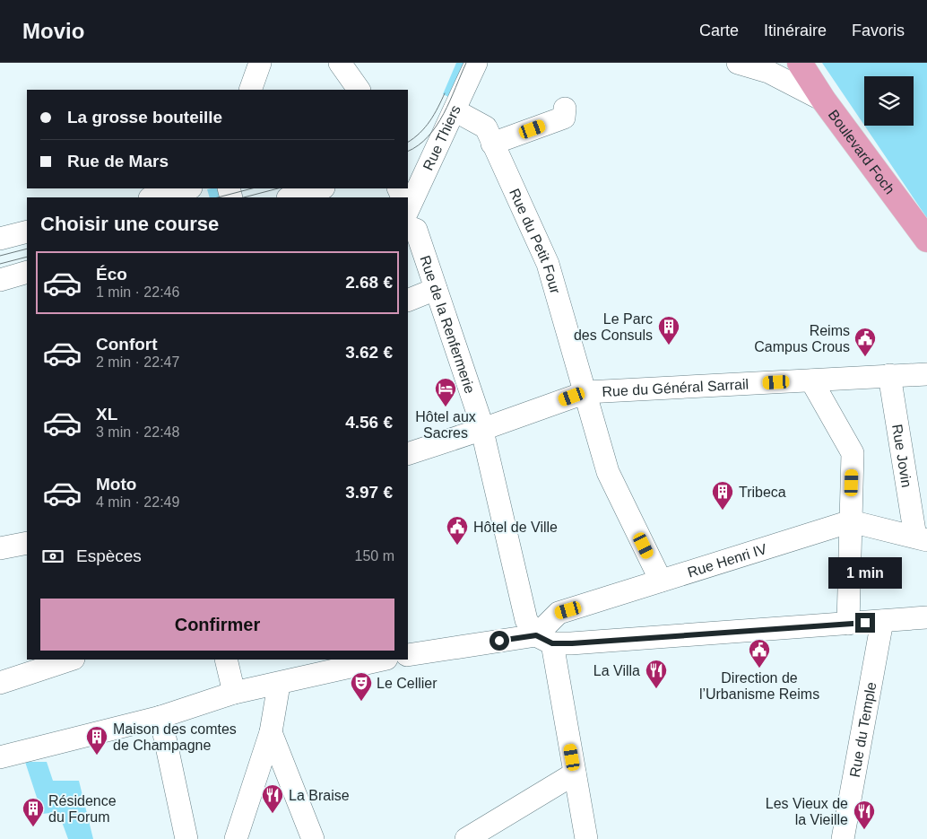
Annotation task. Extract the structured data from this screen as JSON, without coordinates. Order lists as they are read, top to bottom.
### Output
{
  "streets": {
    "main road": ["Boulevard Foch"],
    "street": [
      "Rue Thiers",
      "Rue du Petit Four",
      "Rue de la Renfermerie",
      "Rue du Général Sarrail",
      "Rue Jovin",
      "Rue Henri IV",
      "Rue du Temple"
    ]
  },
  "crossings": [
    ["Rue Thiers", "Rue du Petit Four"],
    ["Rue du Petit Four", "Rue du Général Sarrail"],
    ["Rue du Petit Four", "Rue Henri IV"],
    ["Rue de la Renfermerie", "Rue du Général Sarrail"],
    ["Rue de la Renfermerie", "Rue Henri IV"],
    ["Rue du Général Sarrail", "Rue Jovin"]
  ],
  "places": {
    "building": [
      "Le Parc des Consuls",
      "Tribeca",
      "Maison des comtes de Champagne",
      "Résidence du Forum"
    ],
    "public building": ["Reims Campus Crous", "Hôtel de Ville", "Direction de l’Urbanisme Reims"],
    "hotel": ["Hôtel aux Sacres"],
    "restaurant": ["La Villa", "La Braise", "Les Vieux de la Vieille"],
    "theatre": ["Le Cellier"]
  },
  "page": {
    "header": "Movio",
    "nav": ["Carte", "Itinéraire", "Favoris"],
    "banner": ["La grosse bouteille", "Rue de Mars"],
    "heading": "Choisir une course",
    "list": [
      {
        "name": "Éco",
        "note": "1 min · 22:46",
        "value": "2.68 €"
      },
      {
        "name": "Confort",
        "note": "2 min · 22:47",
        "value": "3.62 €"
      },
      {
        "name": "XL",
        "note": "3 min · 22:48",
        "value": "4.56 €"
      },
      {
        "name": "Moto",
        "note": "4 min · 22:49",
        "value": "3.97 €"
      }
    ],
    "pay": ["Espèces", "150 m"],
    "bubble": "1 min",
    "buttons": "Confirmer"
  }
}
